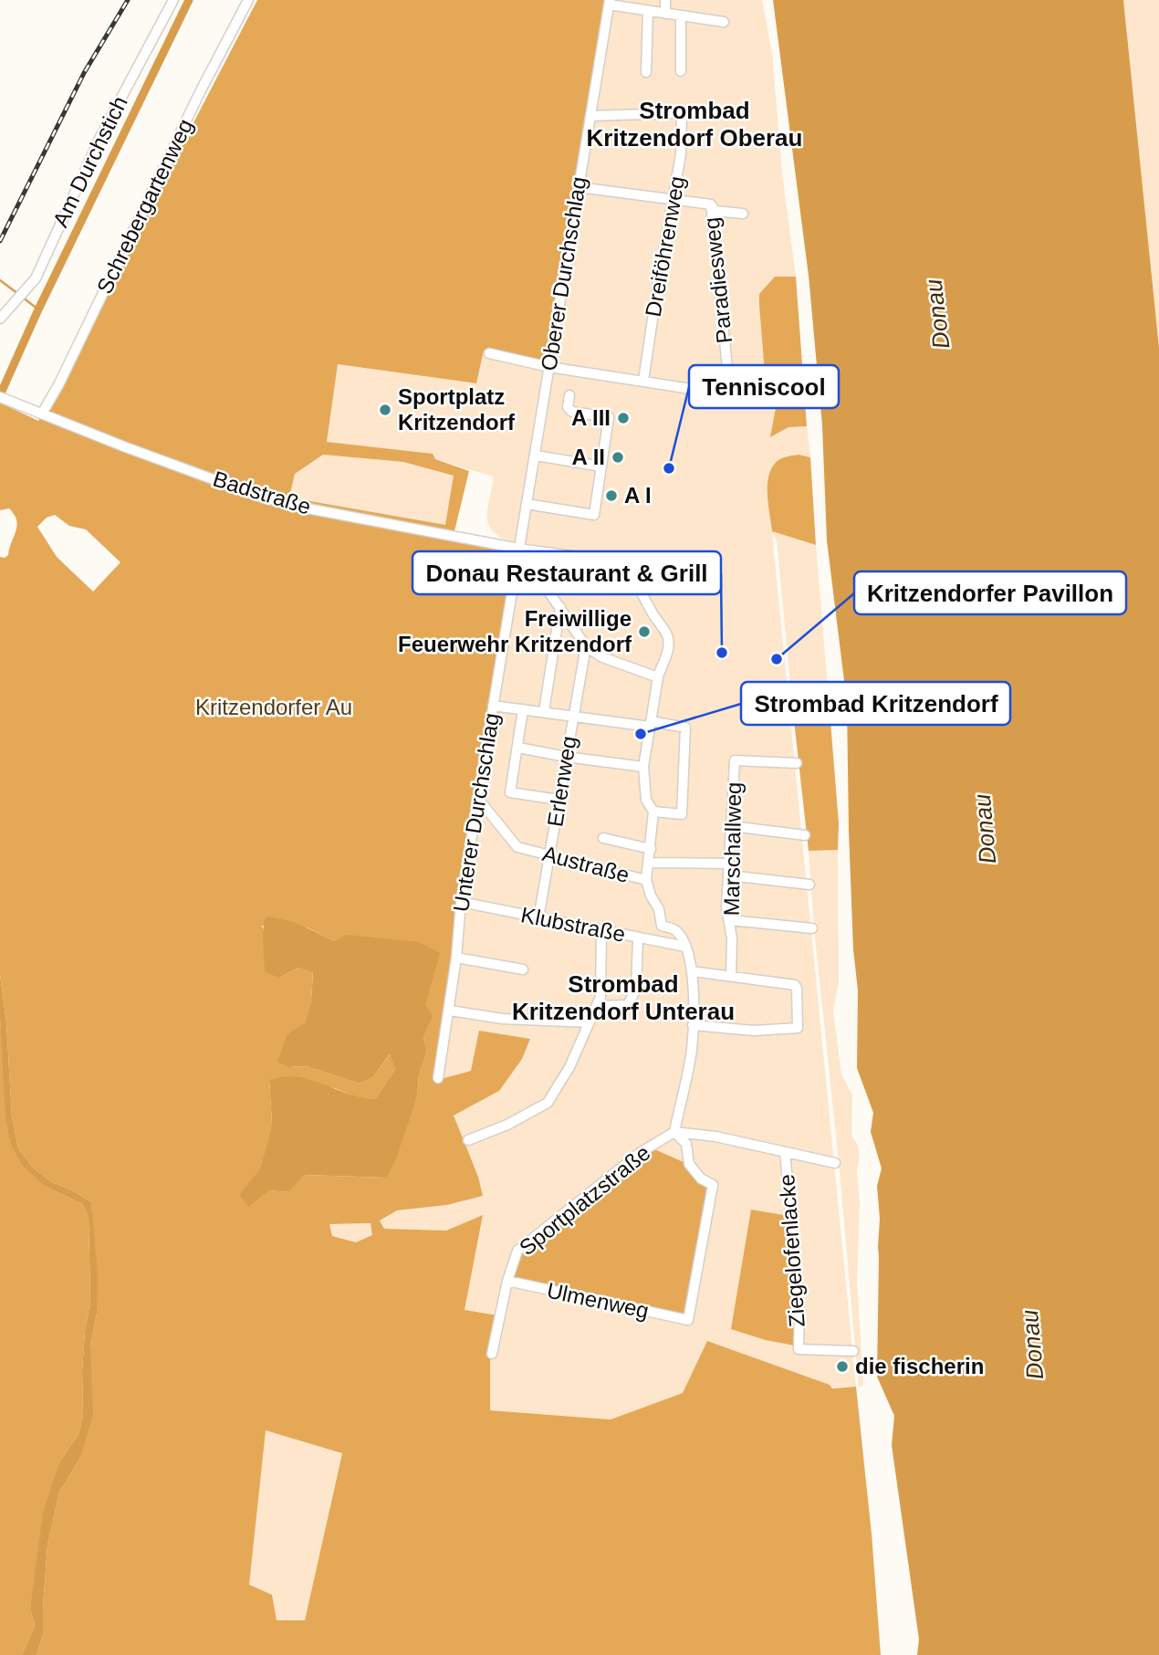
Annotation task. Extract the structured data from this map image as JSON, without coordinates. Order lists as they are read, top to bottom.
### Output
{
  "streets": {
    "street": [
      "Am Durchstich",
      "Schrebergartenweg",
      "Dreiföhrenweg",
      "Oberer Durchschlag",
      "Paradiesweg",
      "Badstraße",
      "Erlenweg",
      "Unterer Durchschlag",
      "Marschallweg",
      "Austraße",
      "Klubstraße",
      "Sportplatzstraße",
      "Ziegelofenlacke",
      "Ulmenweg"
    ]
  },
  "crossings": [
    ["Schrebergartenweg", "Badstraße"],
    ["Oberer Durchschlag", "Badstraße"],
    ["Oberer Durchschlag", "Unterer Durchschlag"],
    ["Badstraße", "Unterer Durchschlag"],
    ["Erlenweg", "Austraße"],
    ["Erlenweg", "Klubstraße"],
    ["Unterer Durchschlag", "Austraße"],
    ["Unterer Durchschlag", "Klubstraße"],
    ["Austraße", "Klubstraße"],
    ["Sportplatzstraße", "Ulmenweg"]
  ],
  "districts": ["Strombad Kritzendorf Oberau", "Strombad Kritzendorf Unterau"],
  "water": ["Donau"],
  "parks": ["Kritzendorfer Au"],
  "places": [
    "Sportplatz Kritzendorf",
    "A III",
    "A II",
    "Tenniscool",
    "A I",
    "Freiwillige Feuerwehr Kritzendorf",
    "Donau Restaurant & Grill",
    "Kritzendorfer Pavillon",
    "Strombad Kritzendorf",
    "die fischerin"
  ]
}
